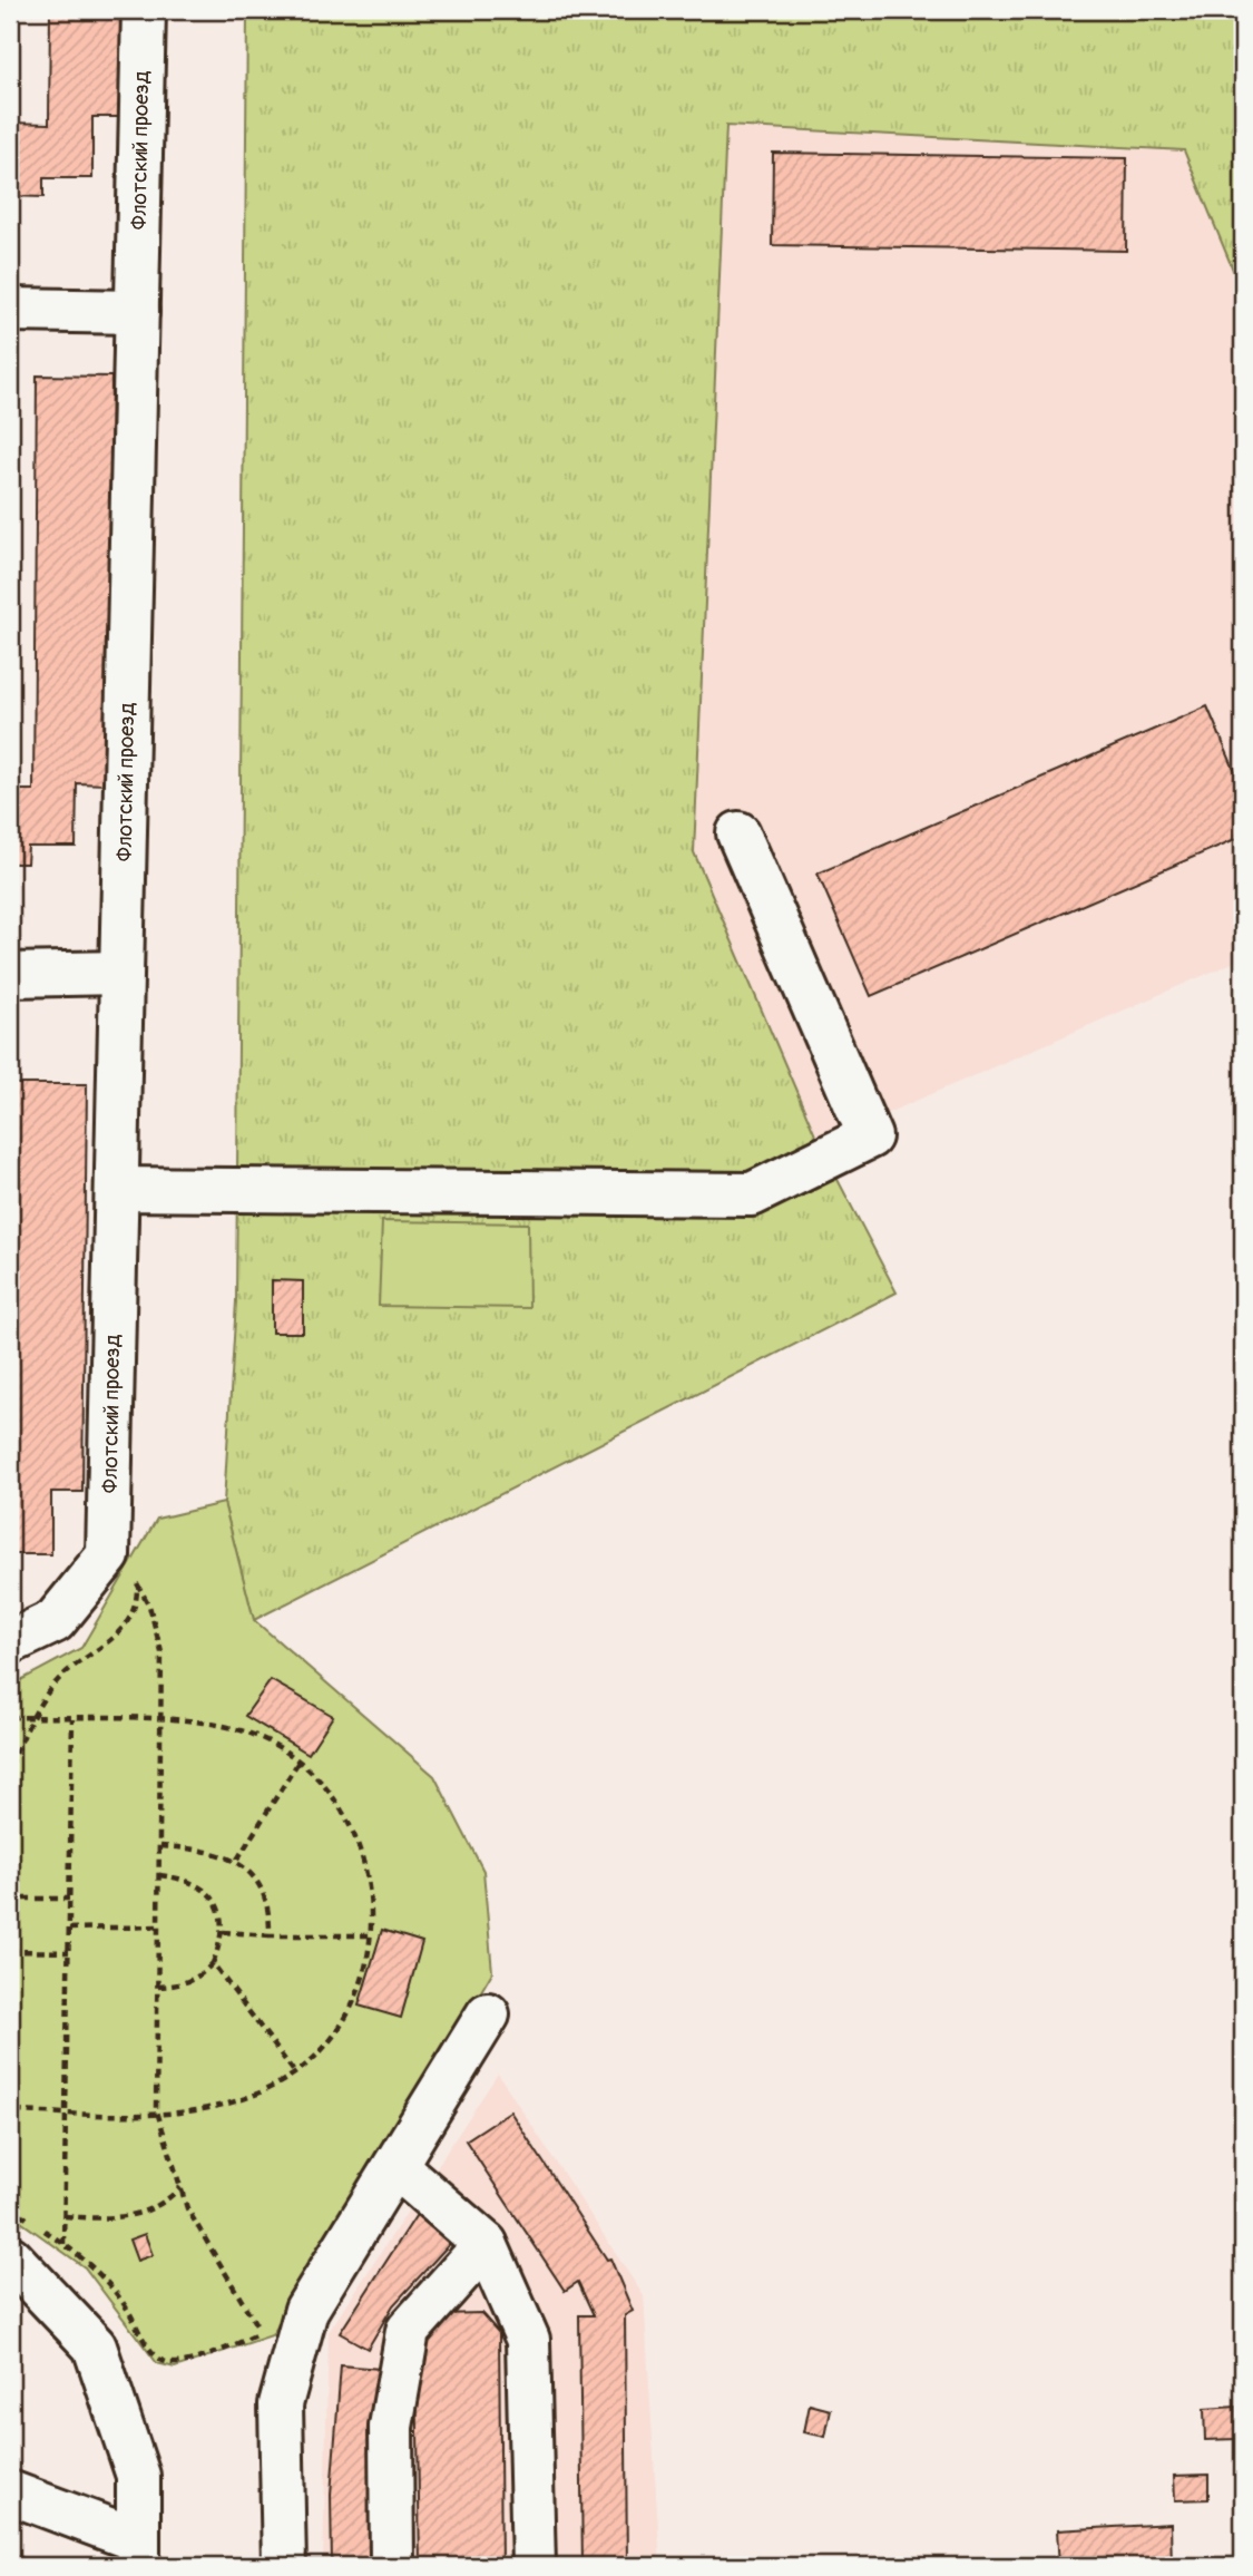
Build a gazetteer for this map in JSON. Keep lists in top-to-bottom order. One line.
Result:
{"streets":{"street":["Флотский проезд"]}}
